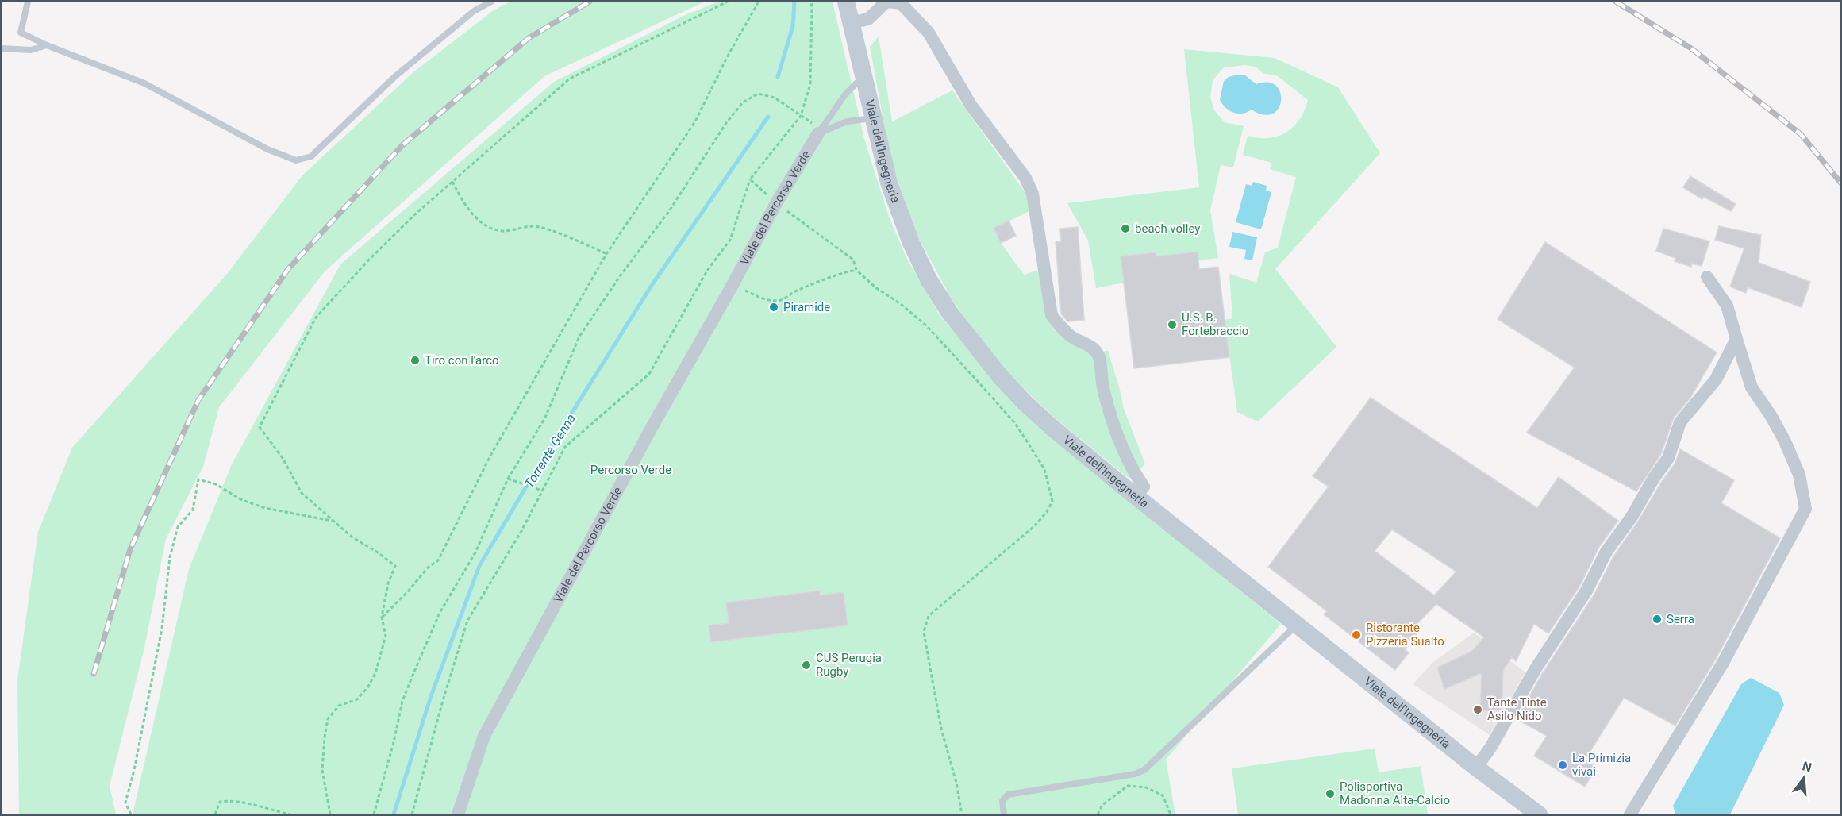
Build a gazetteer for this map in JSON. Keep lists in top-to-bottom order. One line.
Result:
{"streets":{"street":["Viale dell'Ingegneria","Viale del Percorso Verde"]},"crossings":[["Viale dell'Ingegneria","Viale del Percorso Verde"]],"water":["Torrente Genna"],"parks":["Percorso Verde"],"places":["beach volley","Piramide","U.S. B. Fortebraccio","Tiro con l'arco","Serra","Ristorante Pizzeria Sualto","CUS Perugia Rugby","Tante Tinte Asilo Nido","La Primizia vivai","Polisportiva Madonna Alta-Calcio"],"north":"top"}
